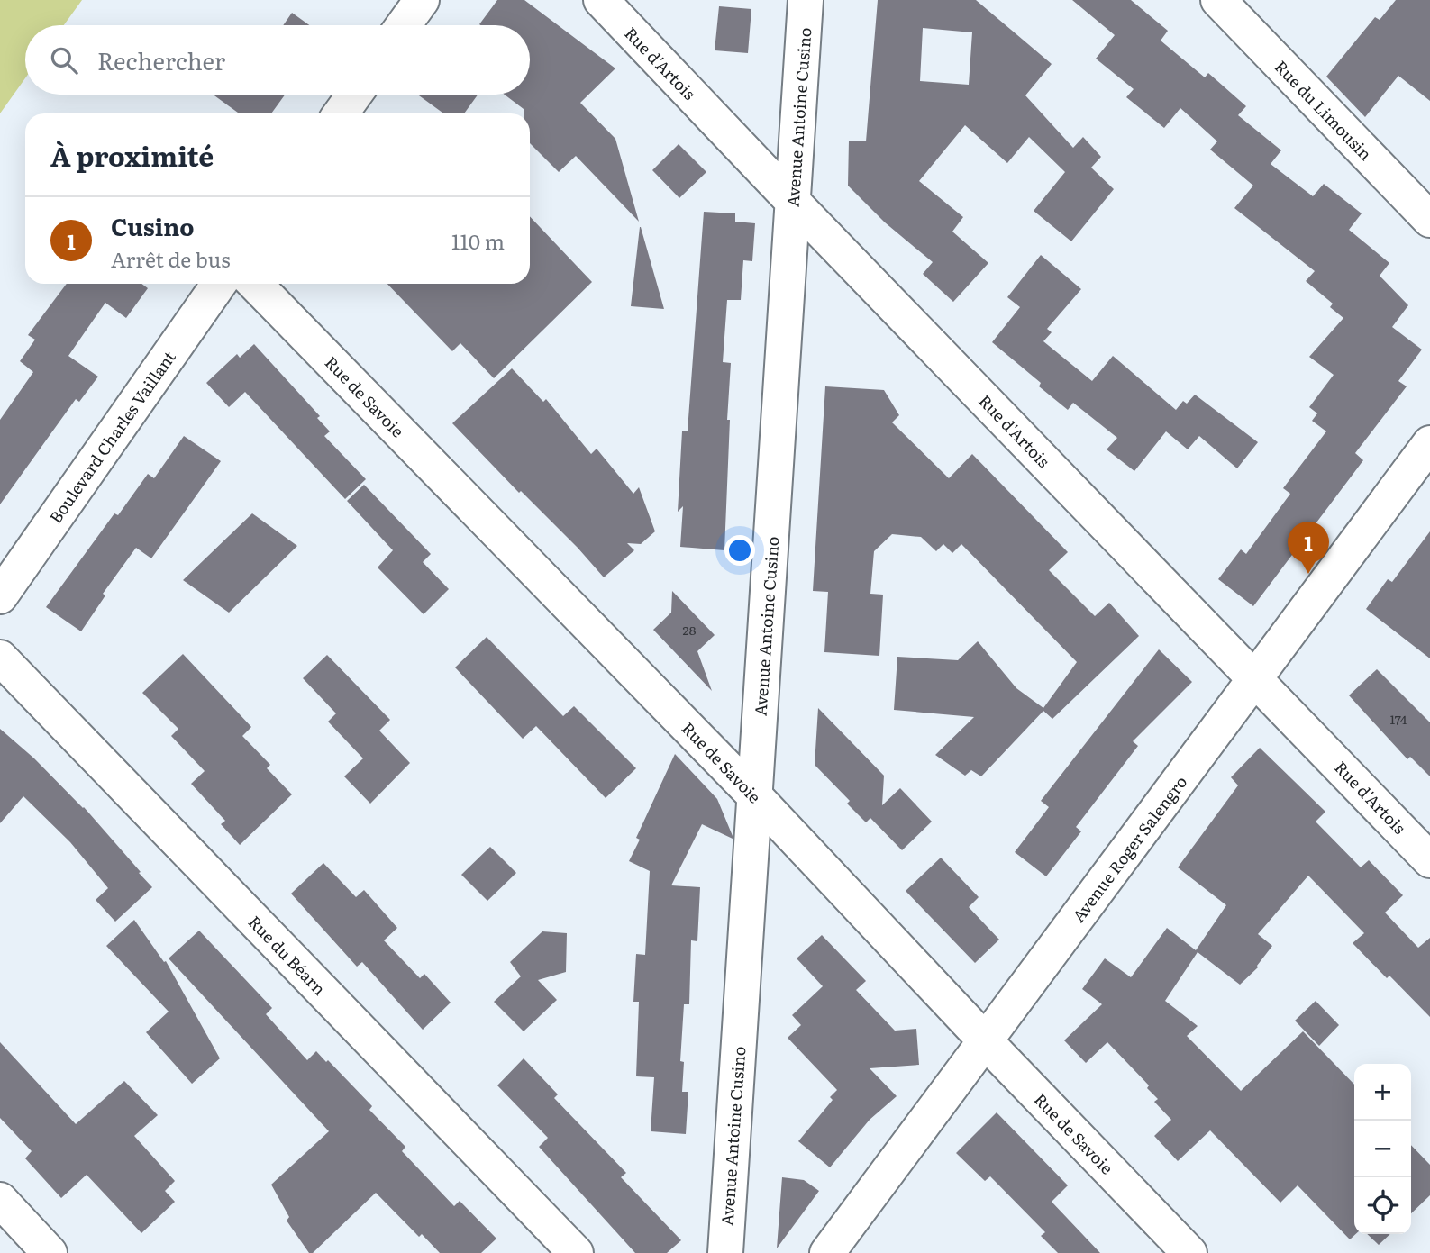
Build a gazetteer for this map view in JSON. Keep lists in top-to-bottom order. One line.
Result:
{"streets":{"street":["Rue d'Artois","Rue du Limousin","Avenue Antoine Cusino","Rue de Savoie","Boulevard Charles Vaillant","Avenue Roger Salengro","Rue du Béarn"]},"crossings":[["Rue d'Artois","Avenue Antoine Cusino"],["Rue d'Artois","Avenue Roger Salengro"],["Avenue Antoine Cusino","Rue de Savoie"],["Rue de Savoie","Avenue Roger Salengro"]],"house_numbers":["28","174"],"page":{"search":"Rechercher","heading":"À proximité","list":[{"mark":"1","name":"Cusino","note":"Arrêt de bus","value":"110 m"}],"pins":"1","map_buttons":["+","−"]}}
